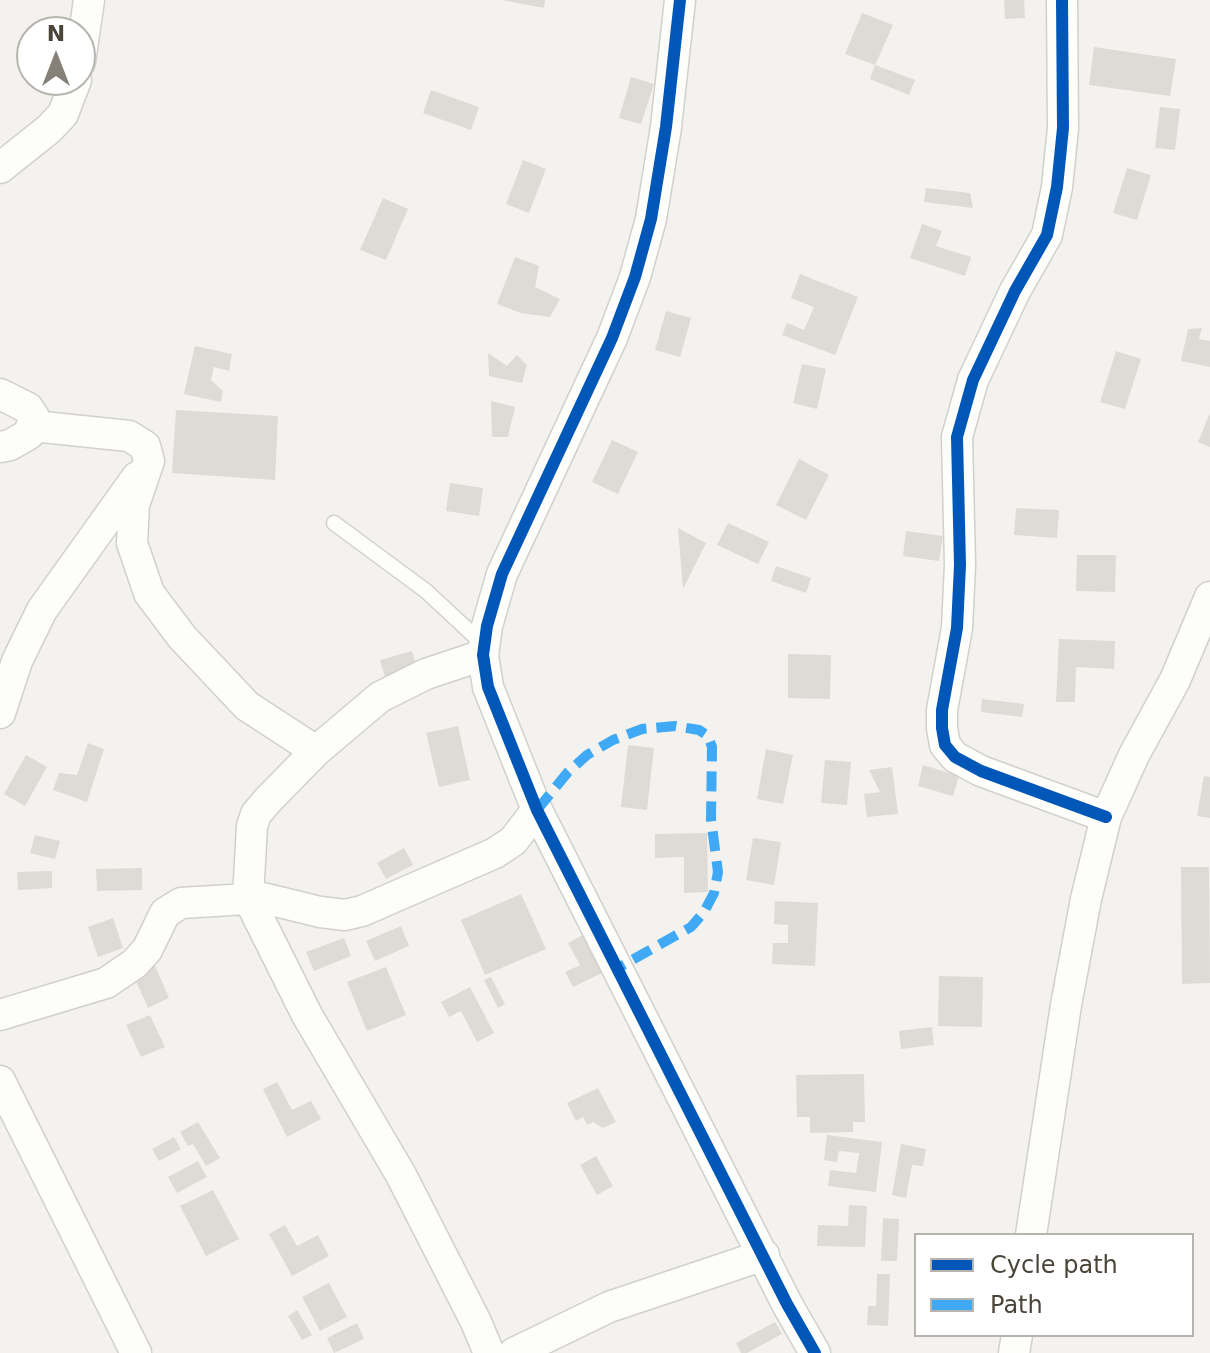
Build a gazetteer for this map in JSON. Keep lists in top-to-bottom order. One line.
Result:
{"legend":["Cycle path","Path"],"north":"top"}
